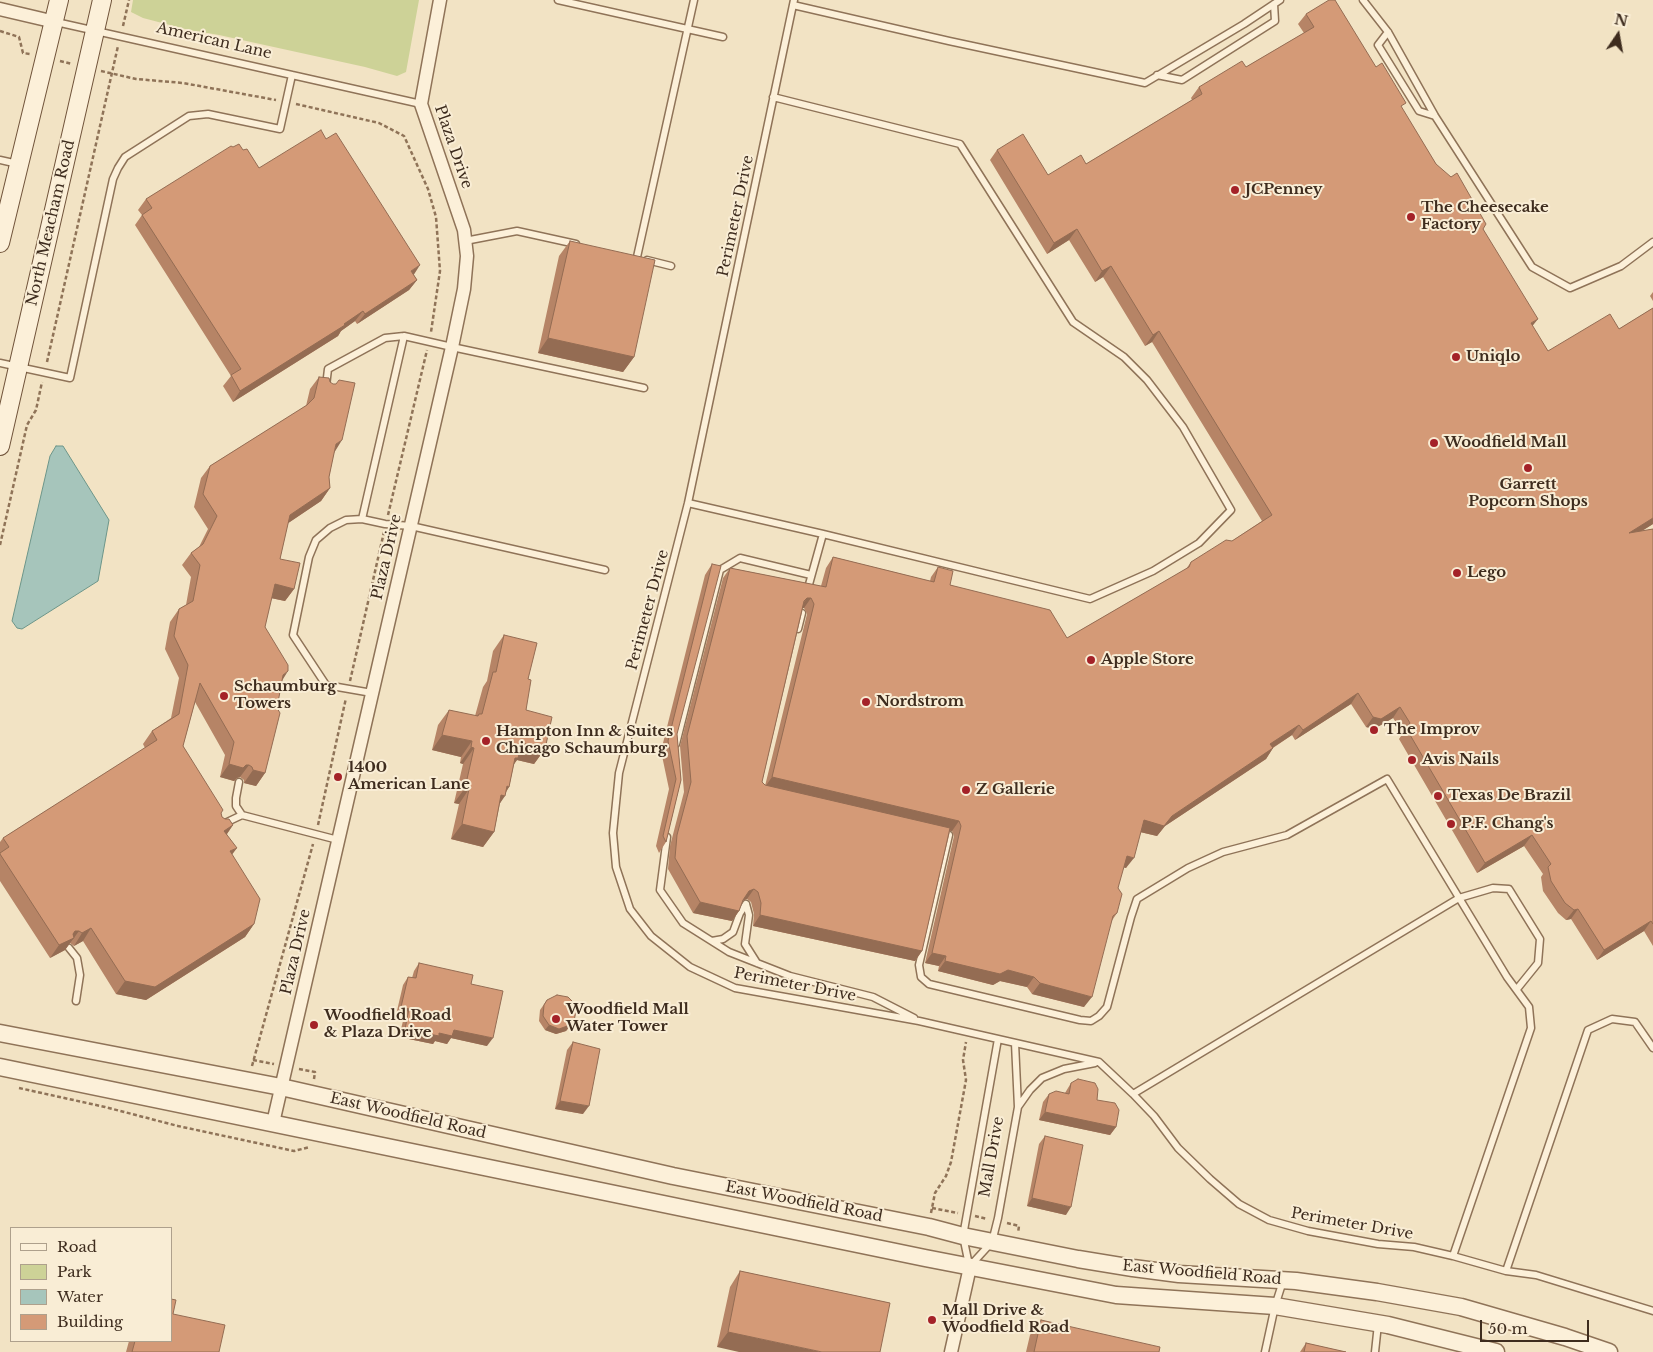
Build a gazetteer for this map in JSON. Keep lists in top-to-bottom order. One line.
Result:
{"streets":{"main road":["North Meacham Road"],"street":["American Lane","Plaza Drive","East Woodfield Road","Mall Drive"],"lane":["Perimeter Drive"]},"crossings":[["American Lane","Plaza Drive"],["American Lane","North Meacham Road"],["Plaza Drive","East Woodfield Road"],["Perimeter Drive","Mall Drive"],["East Woodfield Road","Mall Drive"]],"places":["JCPenney","The Cheesecake Factory","Uniqlo","Woodfield Mall","Garrett Popcorn Shops","Lego","Apple Store","Schaumburg Towers","Nordstrom","The Improv","Hampton Inn & Suites Chicago Schaumburg","Avis Nails","1400 American Lane","Z Gallerie","Texas De Brazil","P.F. Chang's","Woodfield Mall Water Tower","Woodfield Road & Plaza Drive","Mall Drive & Woodfield Road"],"legend":["Road","Park","Water","Building"],"scale_bar":"50 m","north":"top"}
